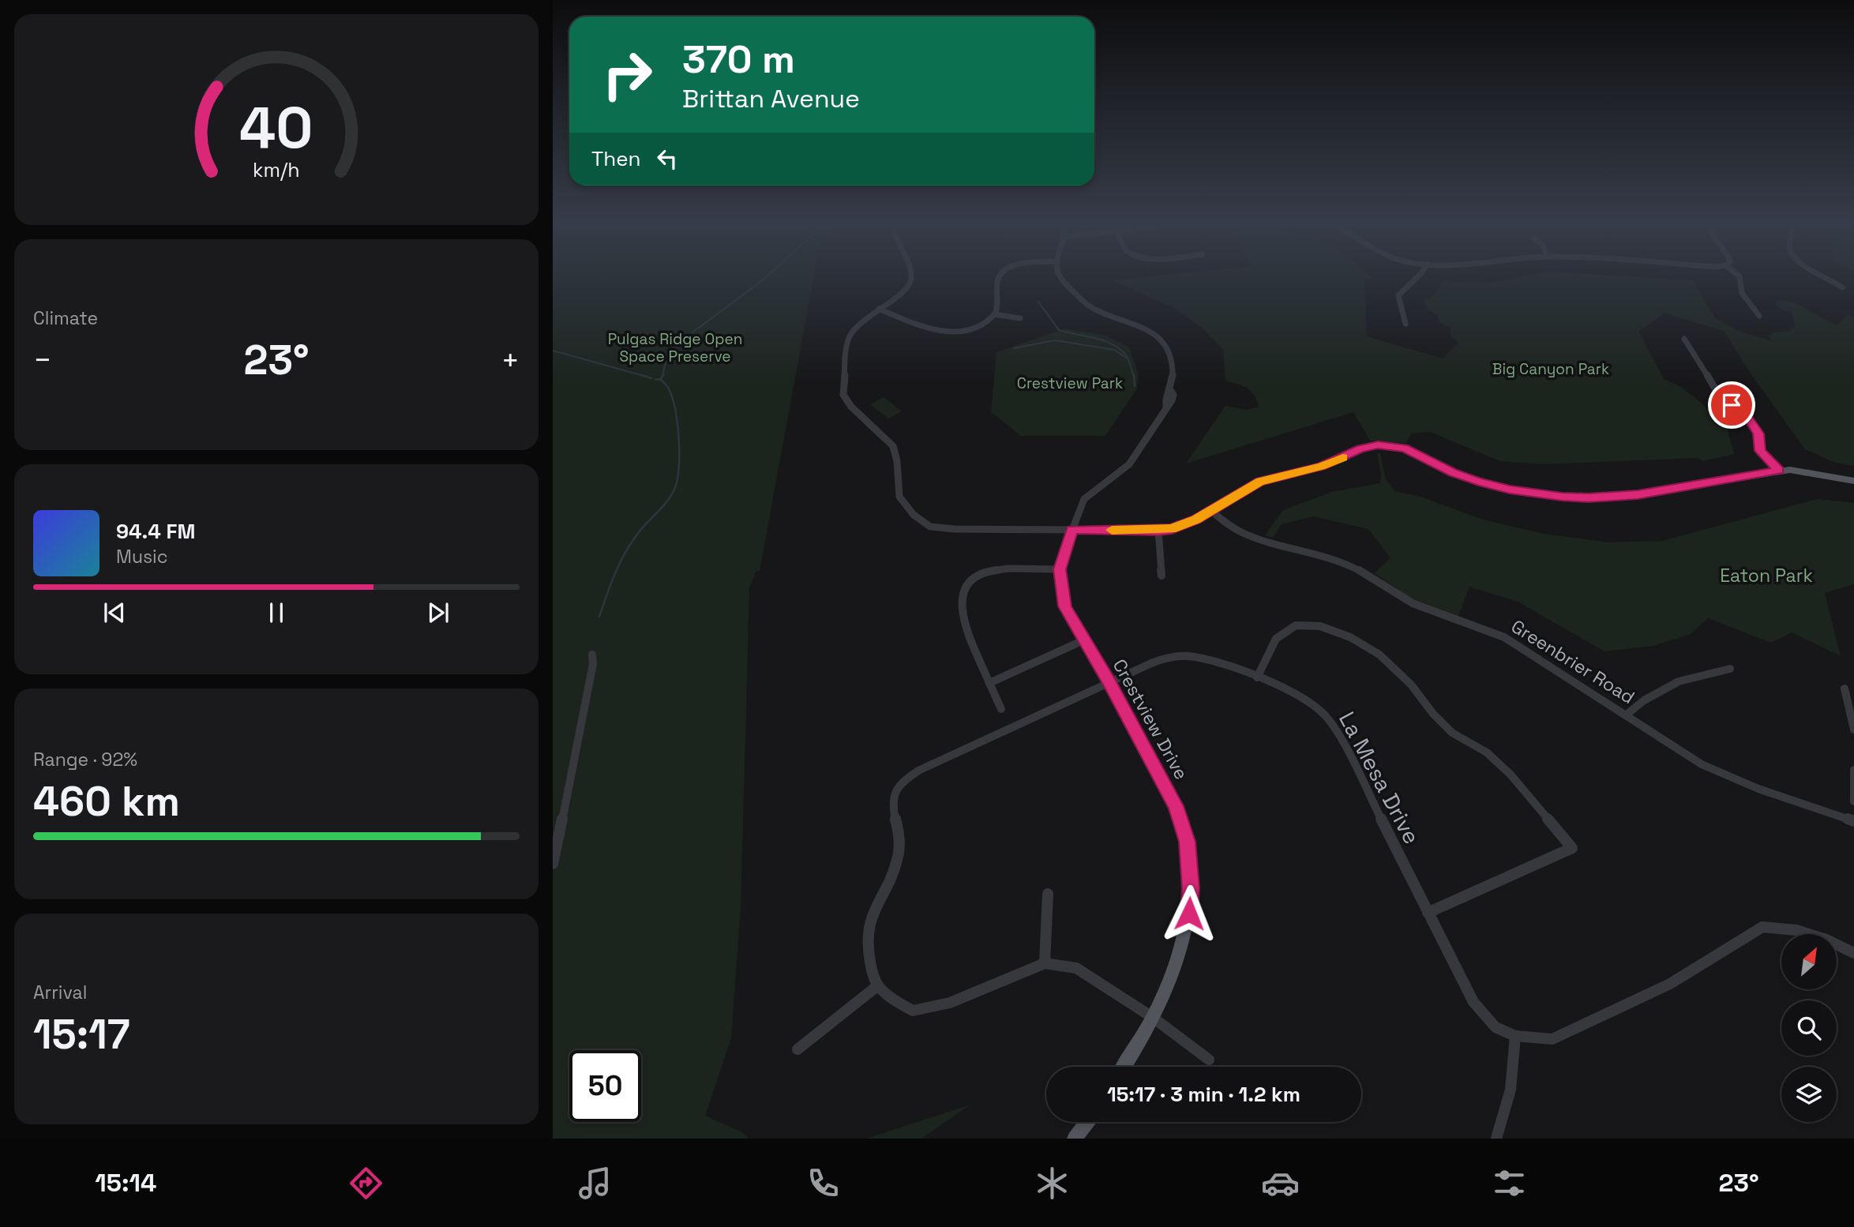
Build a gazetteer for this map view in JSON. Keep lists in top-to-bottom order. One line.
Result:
{"streets":{"main road":["Crestview Drive"],"street":["Greenbrier Road","La Mesa Drive"]},"crossings":[["Crestview Drive","La Mesa Drive"]],"parks":["Pulgas Ridge Open Space Preserve","Big Canyon Park","Crestview Park","Eaton Park"],"north":"top right","page":{"turn":["370 m","Brittan Avenue"],"then":"Then","tile":["Climate",["Range · 92%","460 km"],["Arrival","15:17"]],"heat":["−","23°","+"],"song":["94.4 FM","Music"],"limit":"50","trip":"15:17 · 3 min · 1.2 km","tabs":["15:14","23°"],"gauge":["40","km/h"]}}
